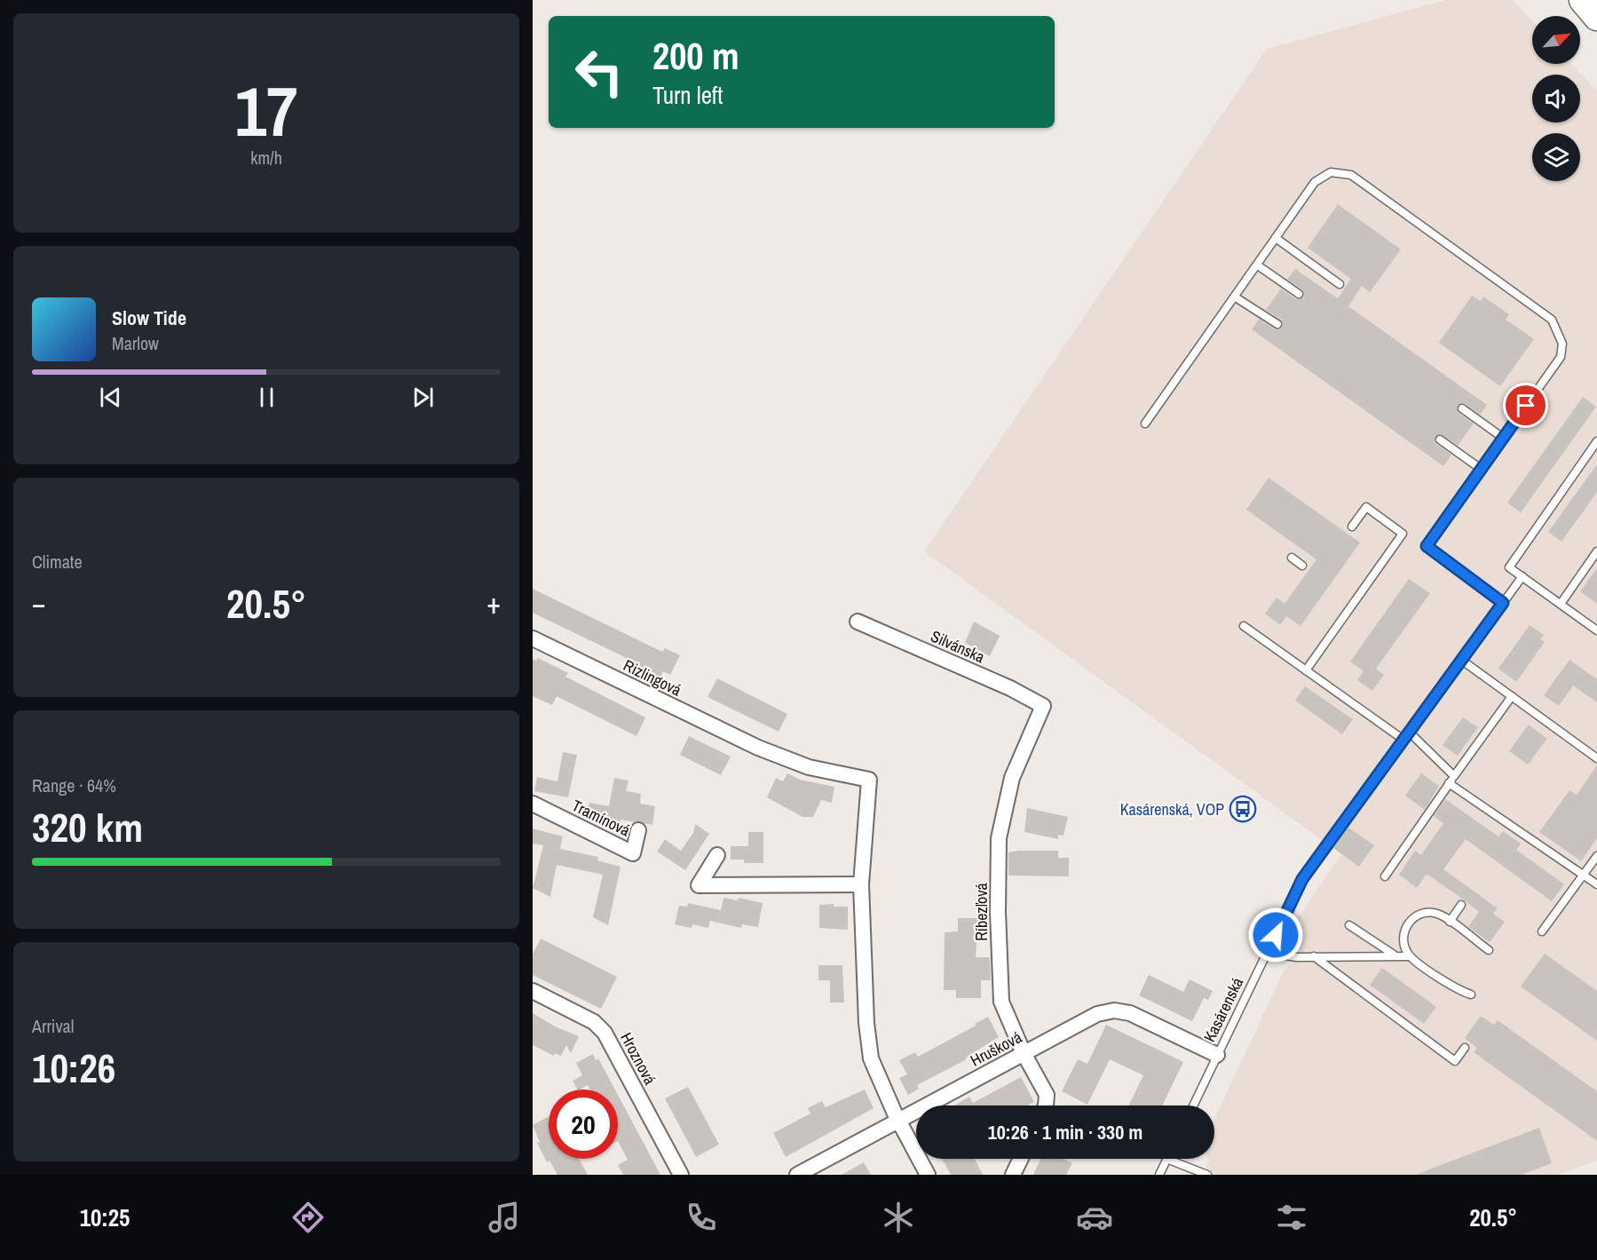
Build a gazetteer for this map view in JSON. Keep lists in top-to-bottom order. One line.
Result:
{"streets":{"street":["Silvánska","Rizlingová","Tramínová","Ríbezľová","Hrušková","Hroznová"],"lane":["Kasárenská"]},"crossings":[["Silvánska","Ríbezľová"],["Ríbezľová","Hrušková"],["Kasárenská","Hrušková"]],"places":{"bus stop":["Kasárenská, VOP"]},"north":"top right","page":{"tile":[["17","km/h"],"Climate",["Range · 64%","320 km"],["Arrival","10:26"]],"turn":["200 m","Turn left"],"song":["Slow Tide","Marlow"],"heat":["−","20.5°","+"],"limit":"20","trip":"10:26 · 1 min · 330 m","tabs":["10:25","20.5°"]}}
